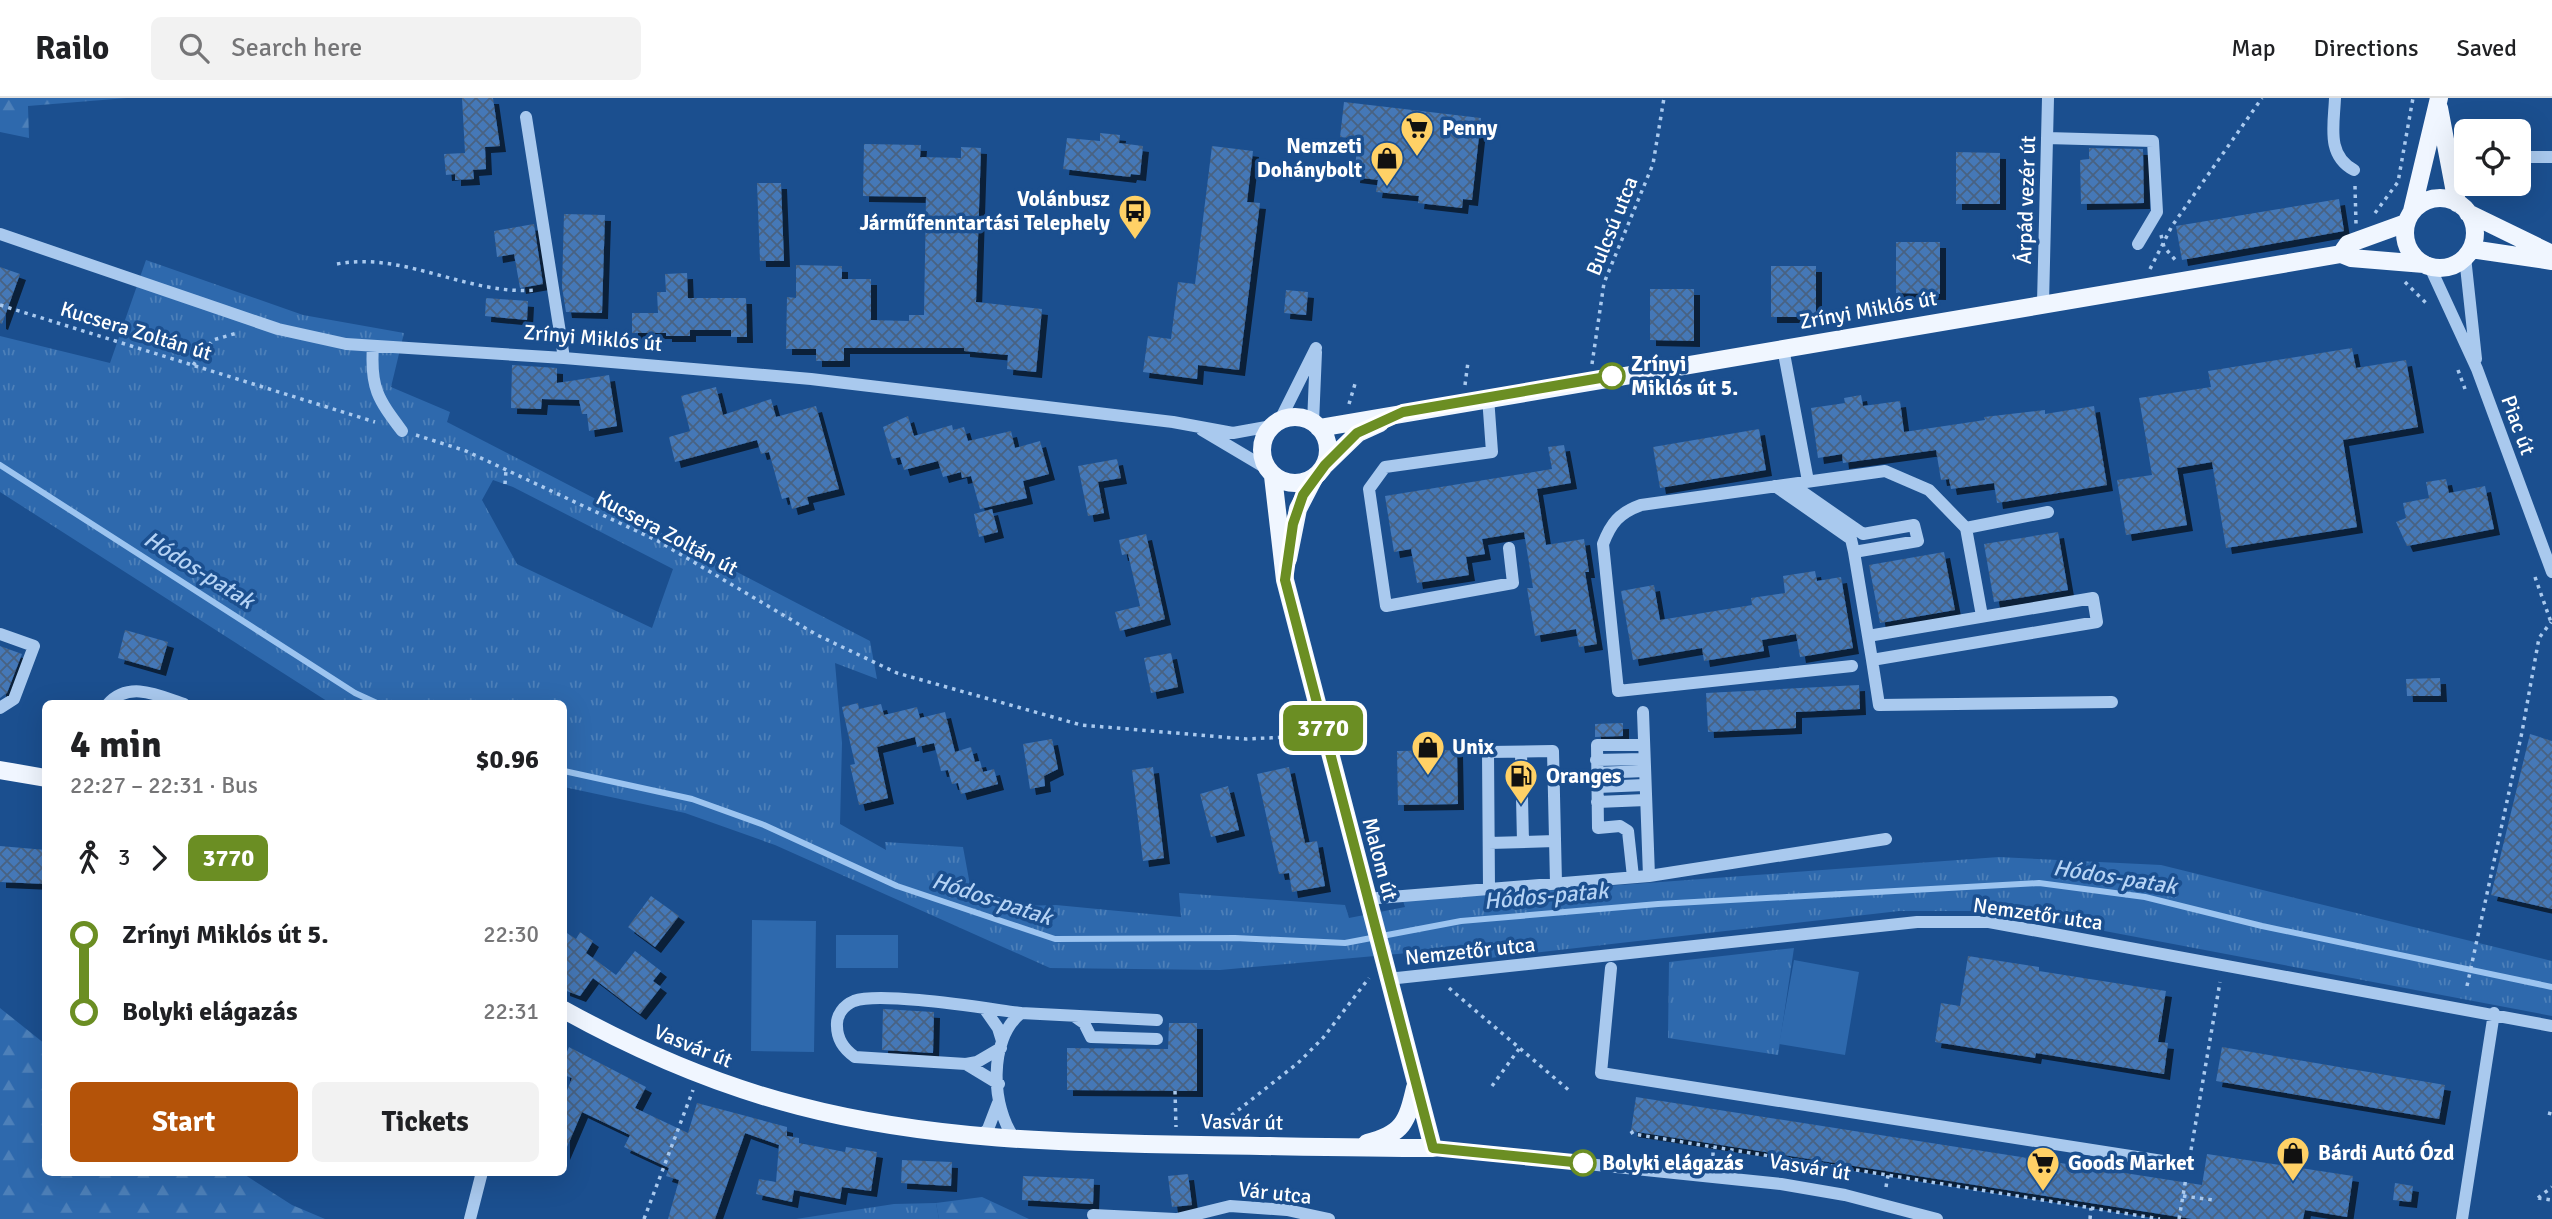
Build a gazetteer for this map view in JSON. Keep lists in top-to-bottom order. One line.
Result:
{"streets":{"main road":["Zrínyi Miklós út","Malom út","Vasvár út"],"street":["Árpád vezér út","Piac út","Nemzetőr utca","Vár utca"],"path":["Bulcsú utca","Kucsera Zoltán út"]},"crossings":[["Árpád vezér út","Zrínyi Miklós út"],["Zrínyi Miklós út","Piac út"],["Zrínyi Miklós út","Malom út"],["Kucsera Zoltán út","Malom út"],["Malom út","Nemzetőr utca"],["Malom út","Vasvár út"]],"water":["Hódos-patak"],"places":{"supermarket":["Penny","Goods Market"],"shop":["Nemzeti Dohánybolt","Unix","Bárdi Autó Ózd"],"bus stop":["Volánbusz Járműfenntartási Telephely"],"other":["Zrínyi Miklós út 5.","Bolyki elágazás"],"fuel station":["Oranges"]},"lines":["bus line 3770"],"page":{"header":"Railo","search":"Search here","nav":["Map","Directions","Saved"],"on_map":"3770","heading":["4 min","22:27 – 22:31 · Bus","$0.96"],"legs":["3","3770"],"list":[{"name":"Zrínyi Miklós út 5.","value":"22:30"},{"name":"Bolyki elágazás","value":"22:31"}],"buttons":["Start","Tickets"]}}
